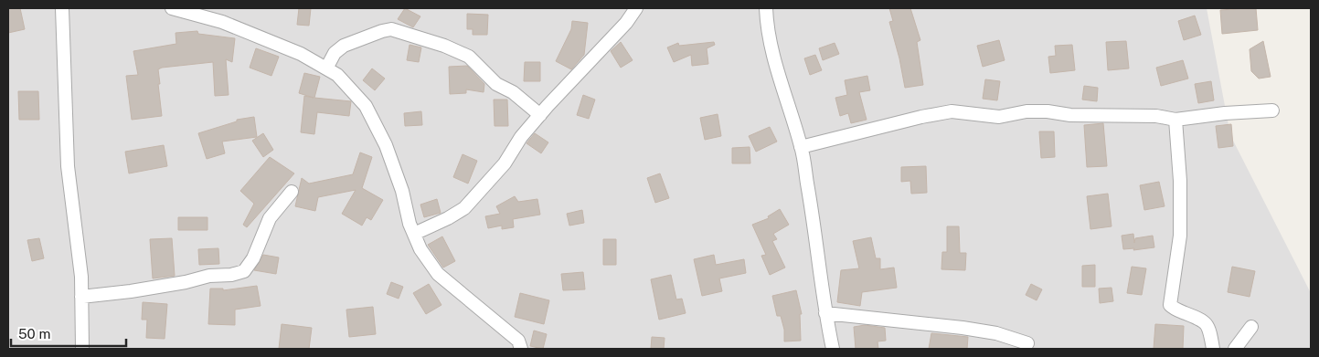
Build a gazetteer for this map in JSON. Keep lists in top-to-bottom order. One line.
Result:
{"scale_bar":"50 m"}
